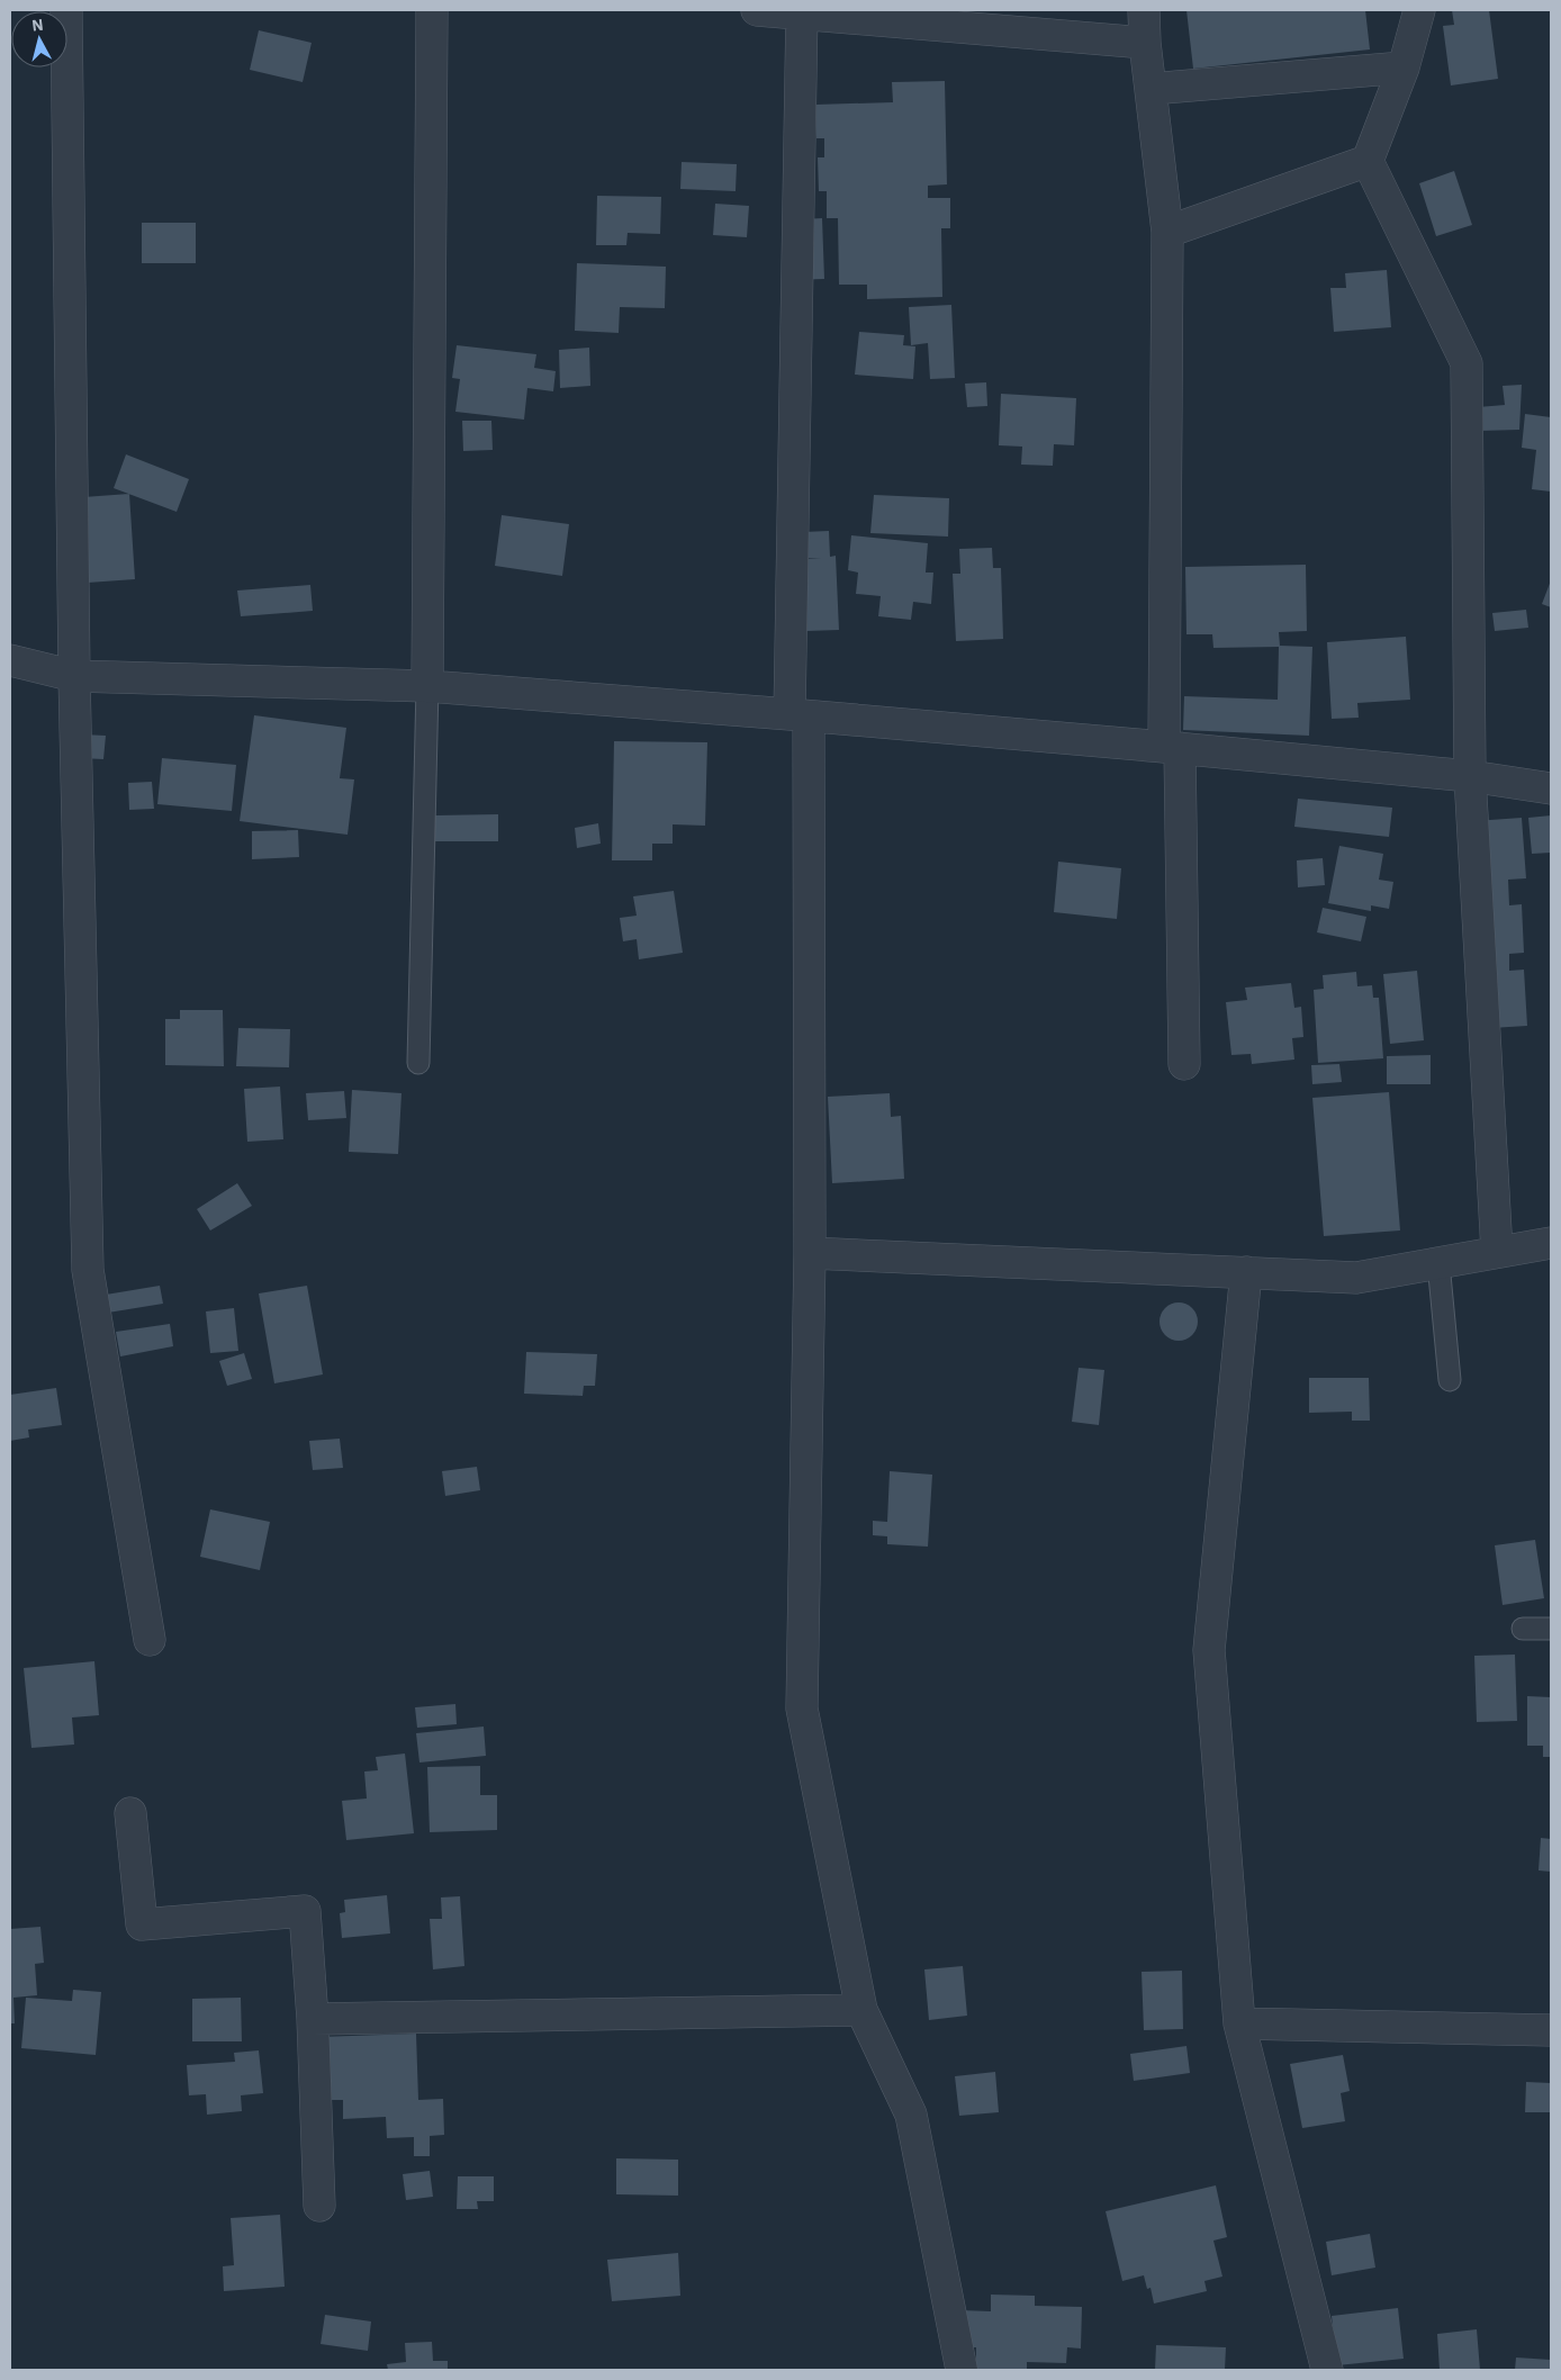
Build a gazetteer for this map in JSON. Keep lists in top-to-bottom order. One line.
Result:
{"north":"top"}
